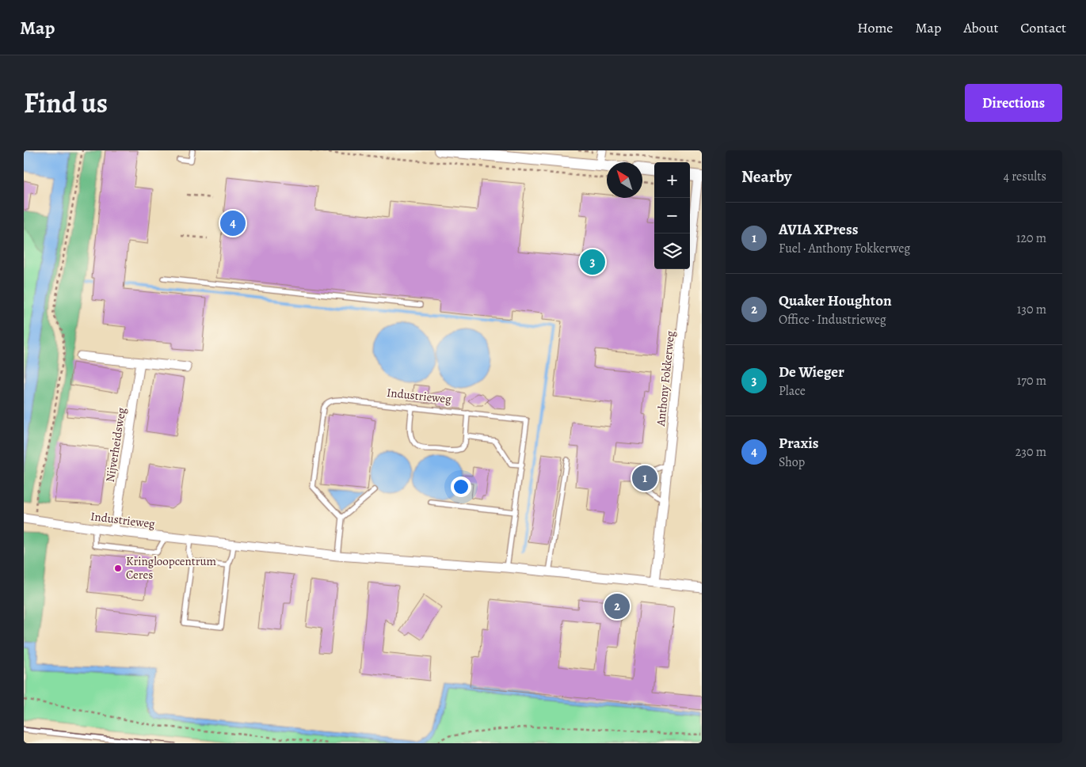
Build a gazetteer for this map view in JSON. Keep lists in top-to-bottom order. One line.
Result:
{"streets":{"street":["Anthony Fokkerweg","Industrieweg","Nijverheidsweg"]},"crossings":[["Anthony Fokkerweg","Industrieweg"],["Industrieweg","Nijverheidsweg"]],"places":["Kringloopcentrum Ceres"],"north":"top left","page":{"header":"Map","nav":["Home","Map","About","Contact"],"title":"Find us","buttons":"Directions","heading":["Nearby","4 results"],"map_buttons":["+","−"],"list":[{"mark":"1","name":"AVIA XPress","note":"Fuel · Anthony Fokkerweg","value":"120 m"},{"mark":"2","name":"Quaker Houghton","note":"Office · Industrieweg","value":"130 m"},{"mark":"3","name":"De Wieger","note":"Place","value":"170 m"},{"mark":"4","name":"Praxis","note":"Shop","value":"230 m"}],"pins":["4","3","1","2"]}}
